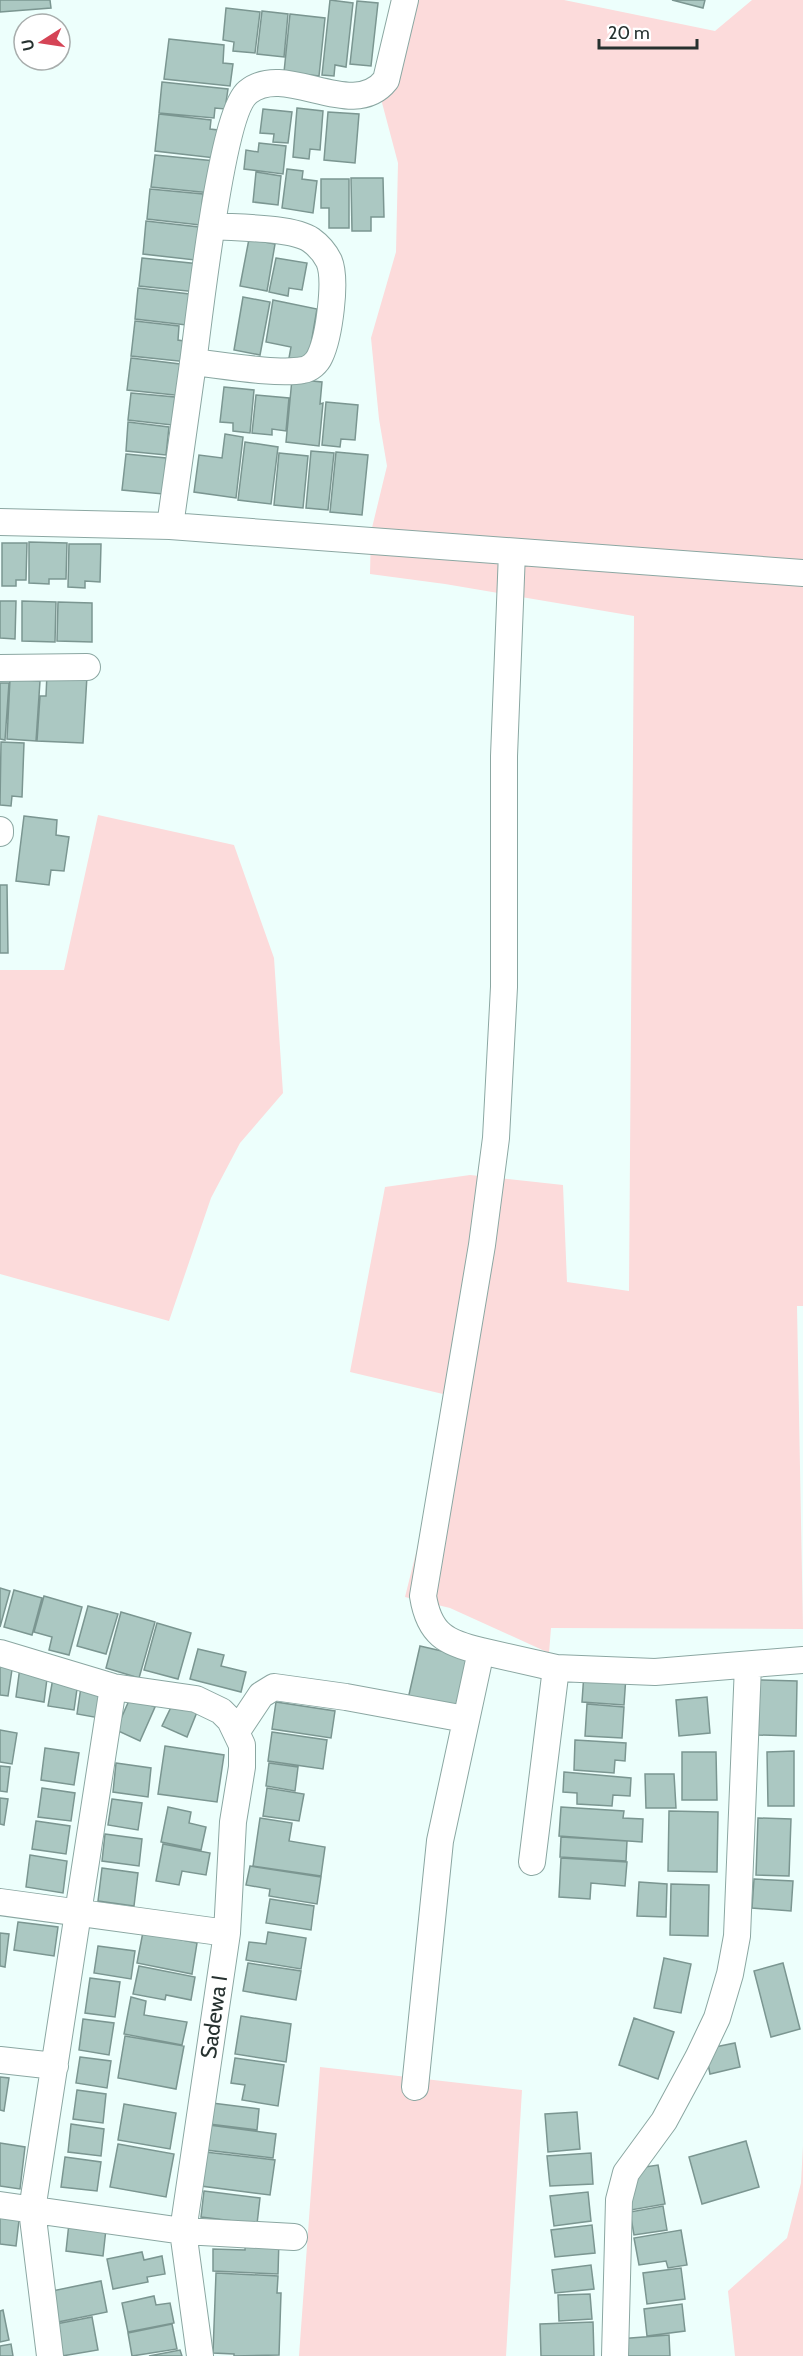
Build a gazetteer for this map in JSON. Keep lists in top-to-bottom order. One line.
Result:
{"streets":{"street":["Sadewa I"]},"scale_bar":"20 m","north":"left"}
